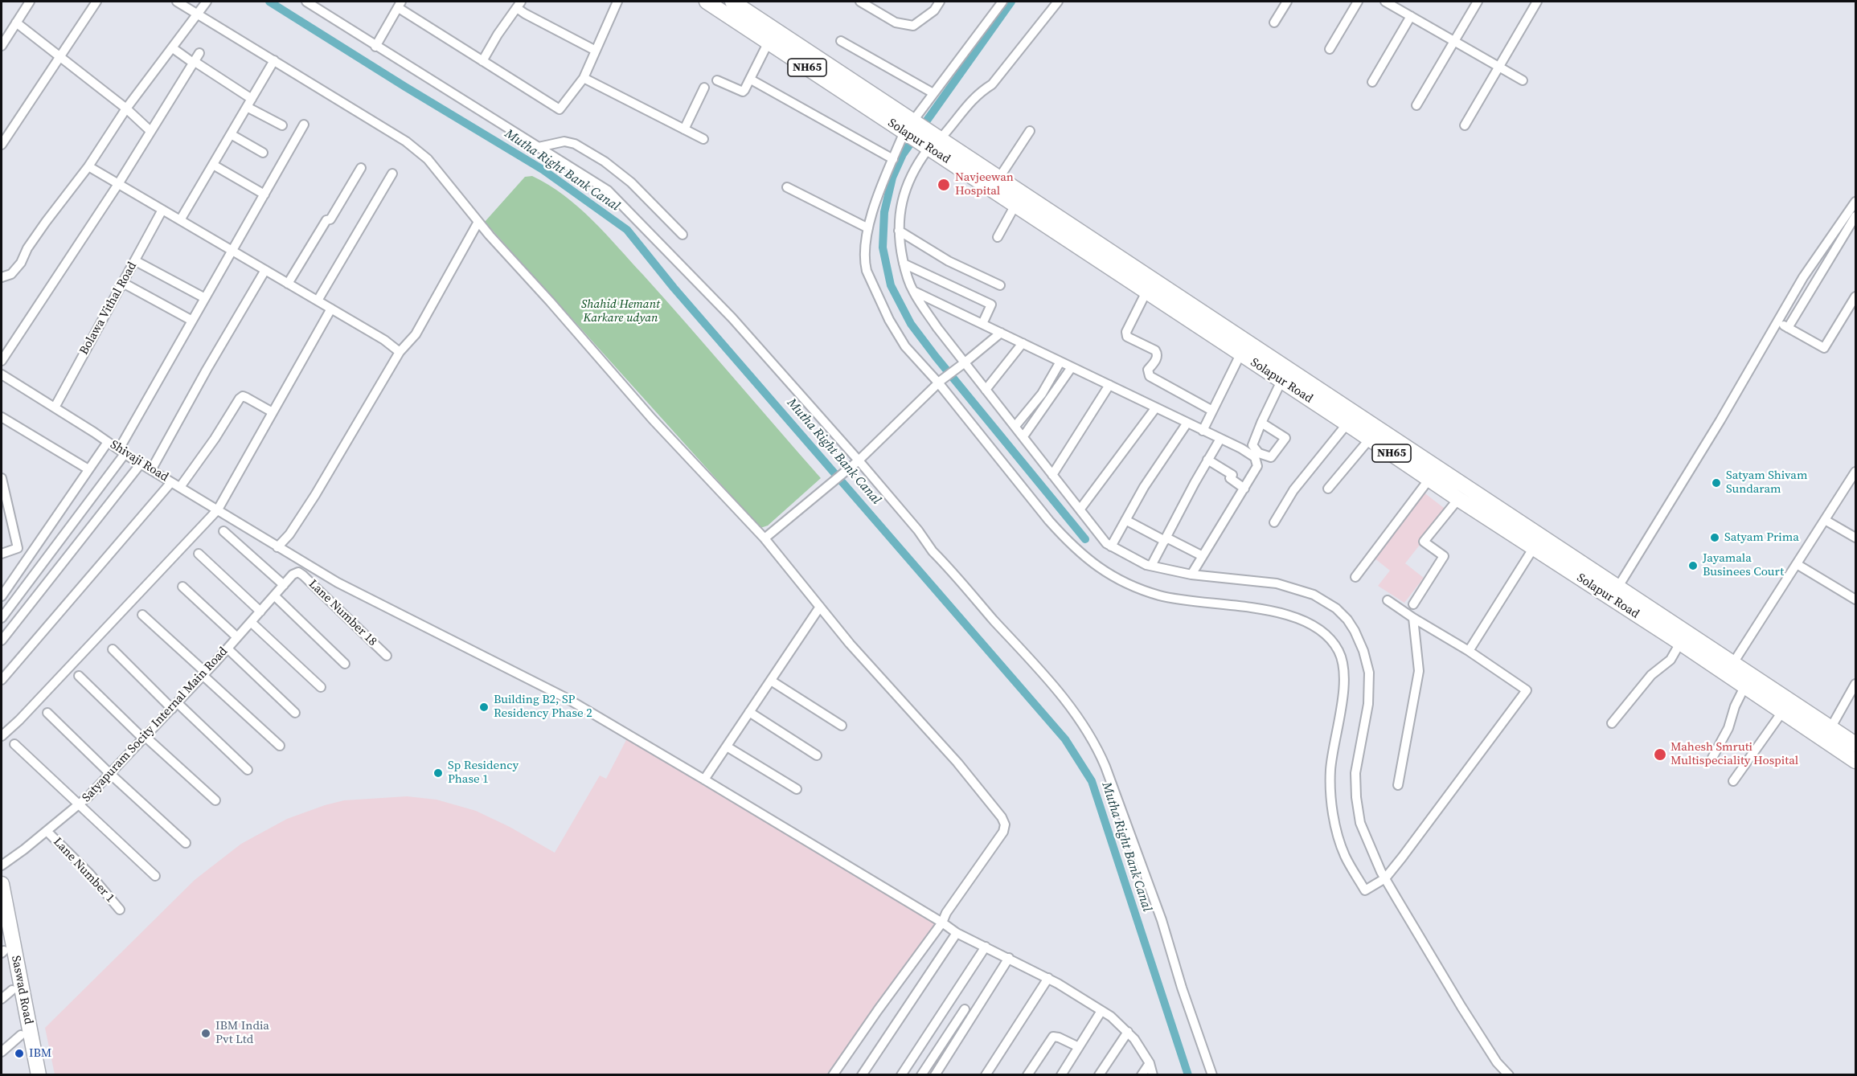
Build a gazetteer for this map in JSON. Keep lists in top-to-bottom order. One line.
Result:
{"streets":{"highway":["NH65","Solapur Road","Saswad Road"],"street":["Bolawa Vithal Road","Shivaji Road","Lane Number 18","Satyapuram Socity Internal Main Road","Lane Number 1"]},"crossings":[["Bolawa Vithal Road","Shivaji Road"],["Lane Number 18","Satyapuram Socity Internal Main Road"],["Satyapuram Socity Internal Main Road","Lane Number 1"]],"water":["Mutha Right Bank Canal"],"parks":["Shahid Hemant Karkare udyan"],"places":["Navjeewan Hospital","Satyam Shivam Sundaram","Satyam Prima","Jayamala Businees Court","Building B2, SP Residency Phase 2","Mahesh Smruti Multispeciality Hospital","Sp Residency Phase 1","IBM India Pvt Ltd","IBM"]}
